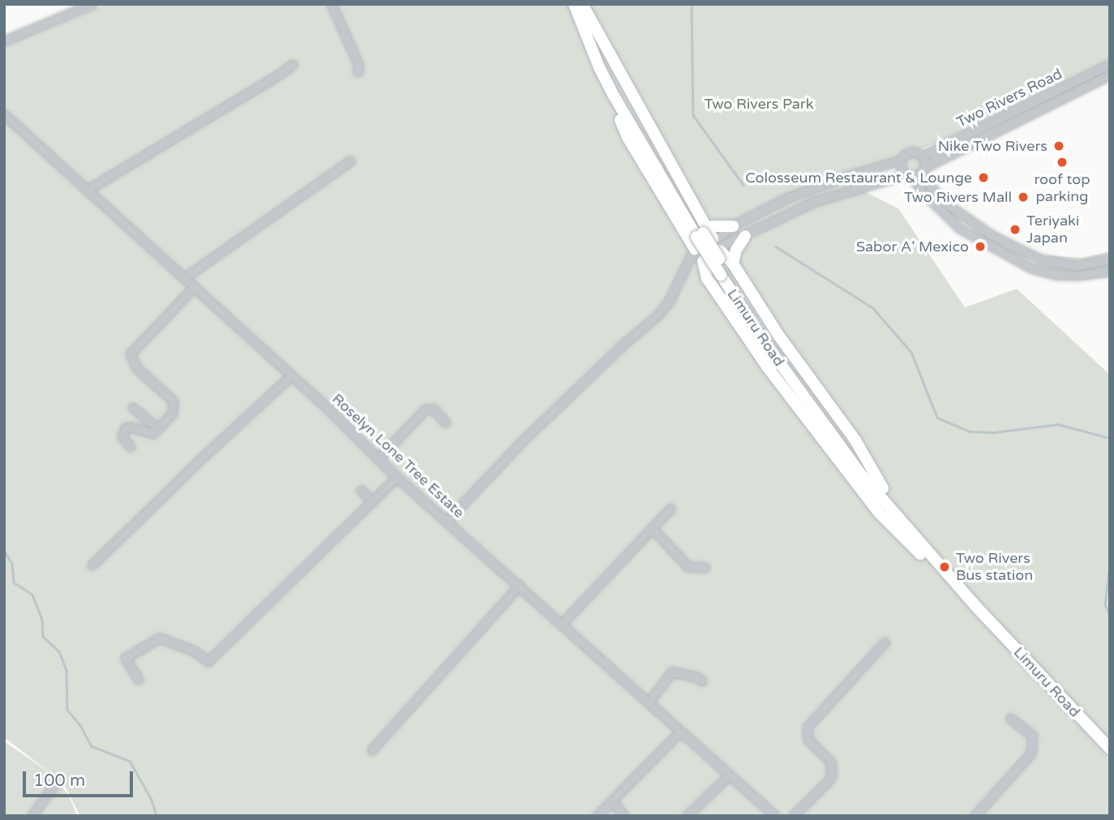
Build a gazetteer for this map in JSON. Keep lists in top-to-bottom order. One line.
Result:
{"streets":{"main road":["Limuru Road"],"street":["Two Rivers Road","Roselyn Lone Tree Estate"]},"parks":["Two Rivers Park"],"places":["Nike Two Rivers","roof top parking","Colosseum Restaurant & Lounge","Two Rivers Mall","Teriyaki Japan","Sabor A' Mexico","Two Rivers Bus station"],"scale_bar":"100 m"}
